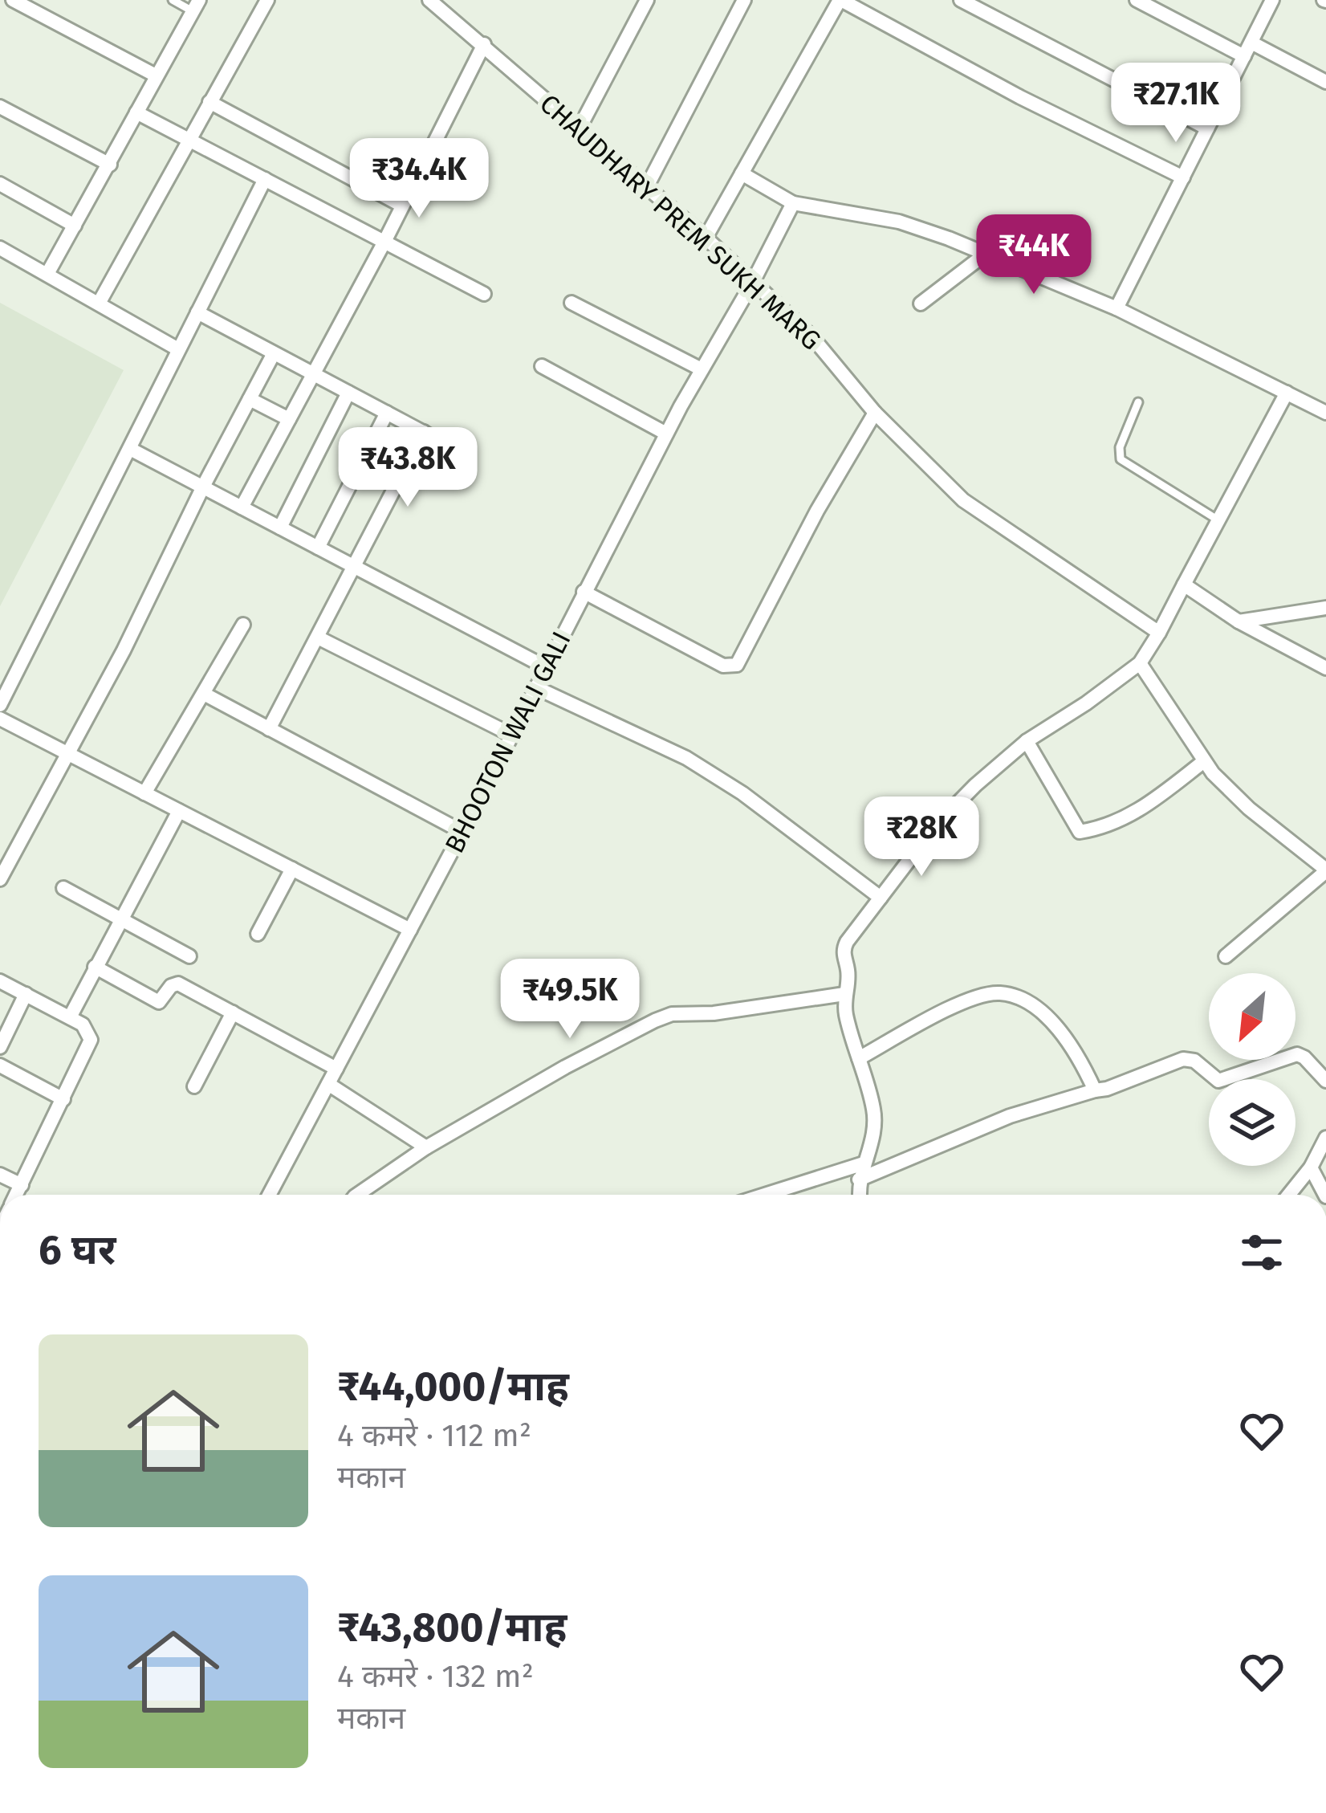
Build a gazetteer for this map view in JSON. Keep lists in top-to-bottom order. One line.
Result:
{"streets":{"street":["CHAUDHARY PREM SUKH MARG","BHOOTON WALI GALI"]},"crossings":[["CHAUDHARY PREM SUKH MARG","BHOOTON WALI GALI"]],"north":"bottom left","page":{"price":["₹27.1K","₹34.4K","₹44K","₹43.8K","₹28K","₹49.5K"],"heading":"6 घर","list":[{"name":"₹44,000/माह","note":"4 कमरे · 112 m² · मकान"},{"name":"₹43,800/माह","note":"4 कमरे · 132 m² · मकान"}]}}
